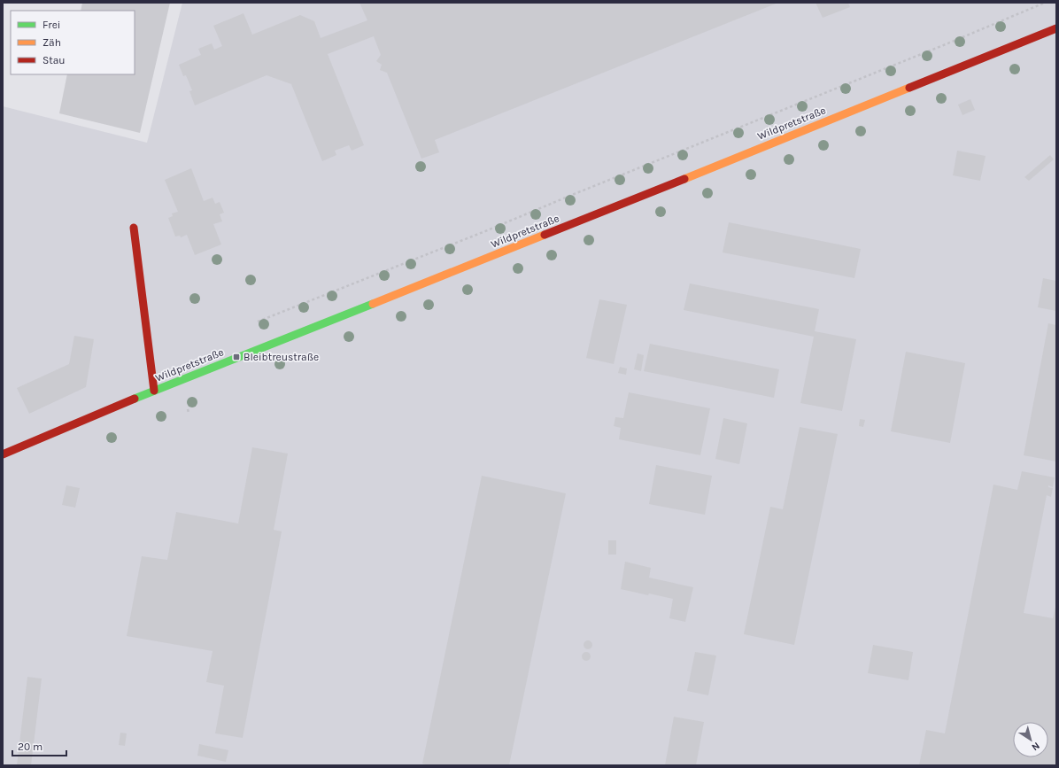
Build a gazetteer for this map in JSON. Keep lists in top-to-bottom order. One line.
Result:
{"streets":{"main road":["Wildpretstraße"]},"places":{"transit":["Bleibtreustraße"]},"legend":["Frei","Zäh","Stau"],"scale_bar":"20 m","north":"bottom right"}
